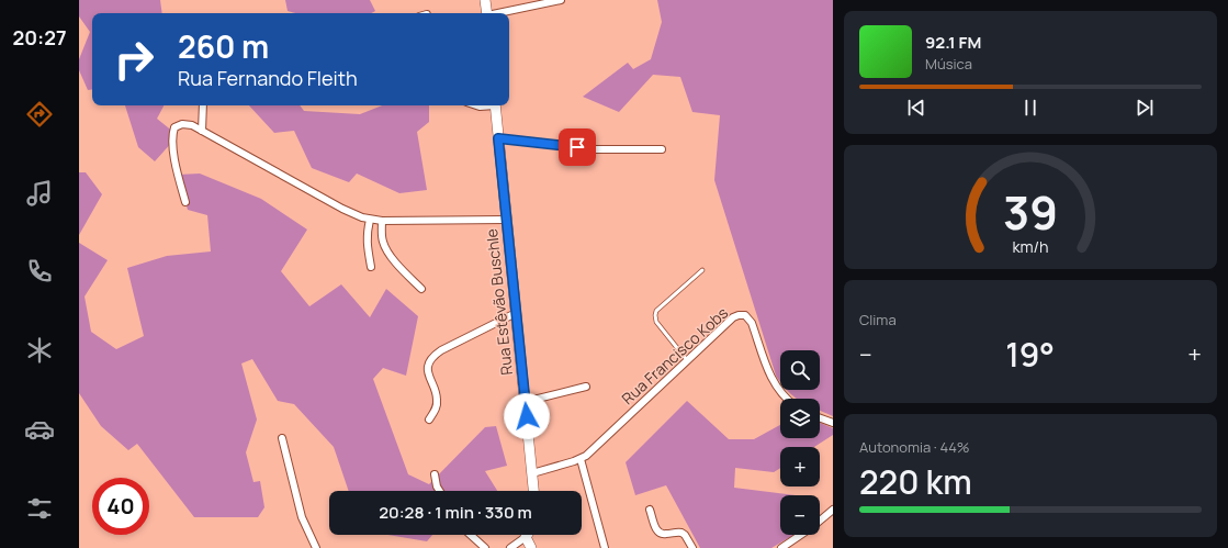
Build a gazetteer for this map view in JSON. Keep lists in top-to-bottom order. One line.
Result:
{"streets":{"street":["Rua Estêvão Buschle","Rua Francisco Kobs"]},"crossings":[["Rua Estêvão Buschle","Rua Francisco Kobs"]],"page":{"tabs":"20:27","turn":["260 m","Rua Fernando Fleith"],"song":["92.1 FM","Música"],"tile":["Clima",["Autonomia · 44%","220 km"]],"heat":["−","19°","+"],"map_buttons":["+","−"],"limit":"40","trip":"20:28 · 1 min · 330 m","gauge":["39","km/h"]}}
